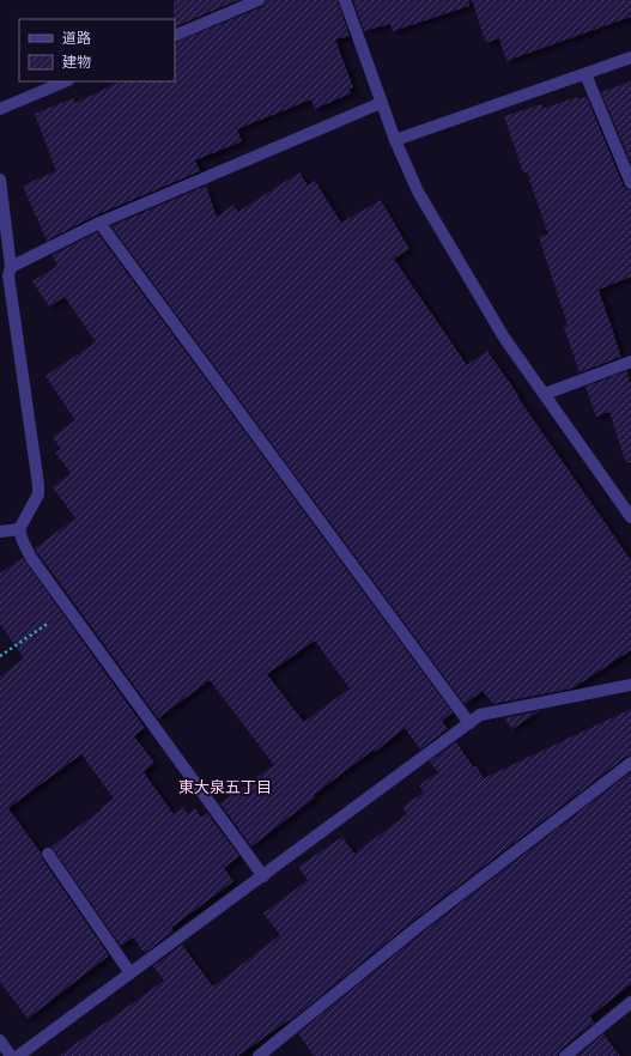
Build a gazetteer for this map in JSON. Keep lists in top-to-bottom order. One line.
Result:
{"districts":["東大泉五丁目"],"legend":["道路","建物"]}
